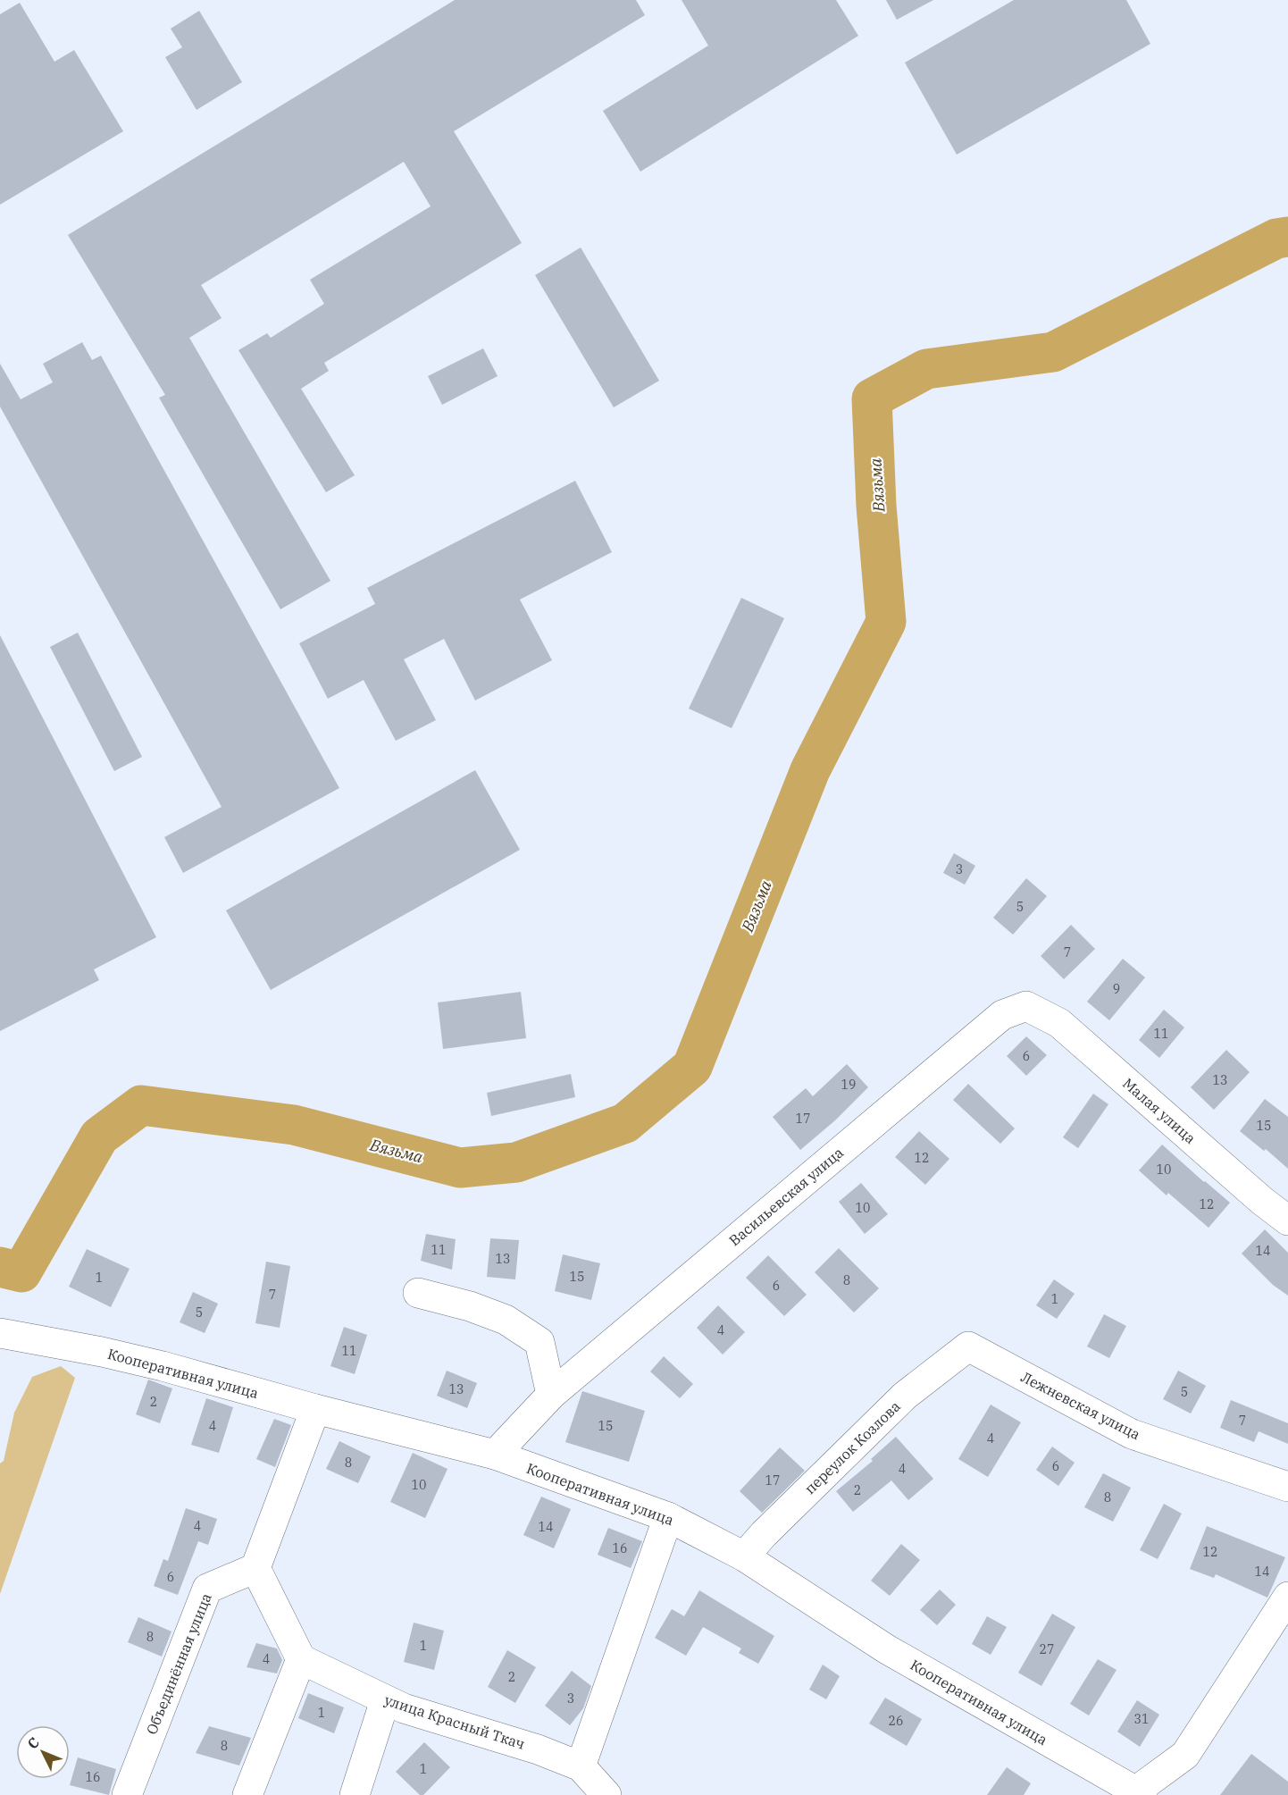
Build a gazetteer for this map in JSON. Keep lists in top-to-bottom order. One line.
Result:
{"streets":{"street":["Малая улица","Васильевская улица","Кооперативная улица","Лежневская улица","переулок Козлова","Объединённая улица","улица Красный Ткач"]},"crossings":[["Малая улица","Васильевская улица"],["Васильевская улица","Кооперативная улица"],["Кооперативная улица","переулок Козлова"],["Лежневская улица","переулок Козлова"]],"water":["Вязьма"],"house_numbers":["3","5","7","9","11","6","13","19","17","15","12","10","12","10","11","14","13","15","1","8","6","7","1","5","4","11","13","5","2","7","4","15","4","8","6","4","17","10","2","8","4","14","16","12","14","6","8","1","27","4","2","3","1","31","26","8","1","16"],"north":"top left"}
